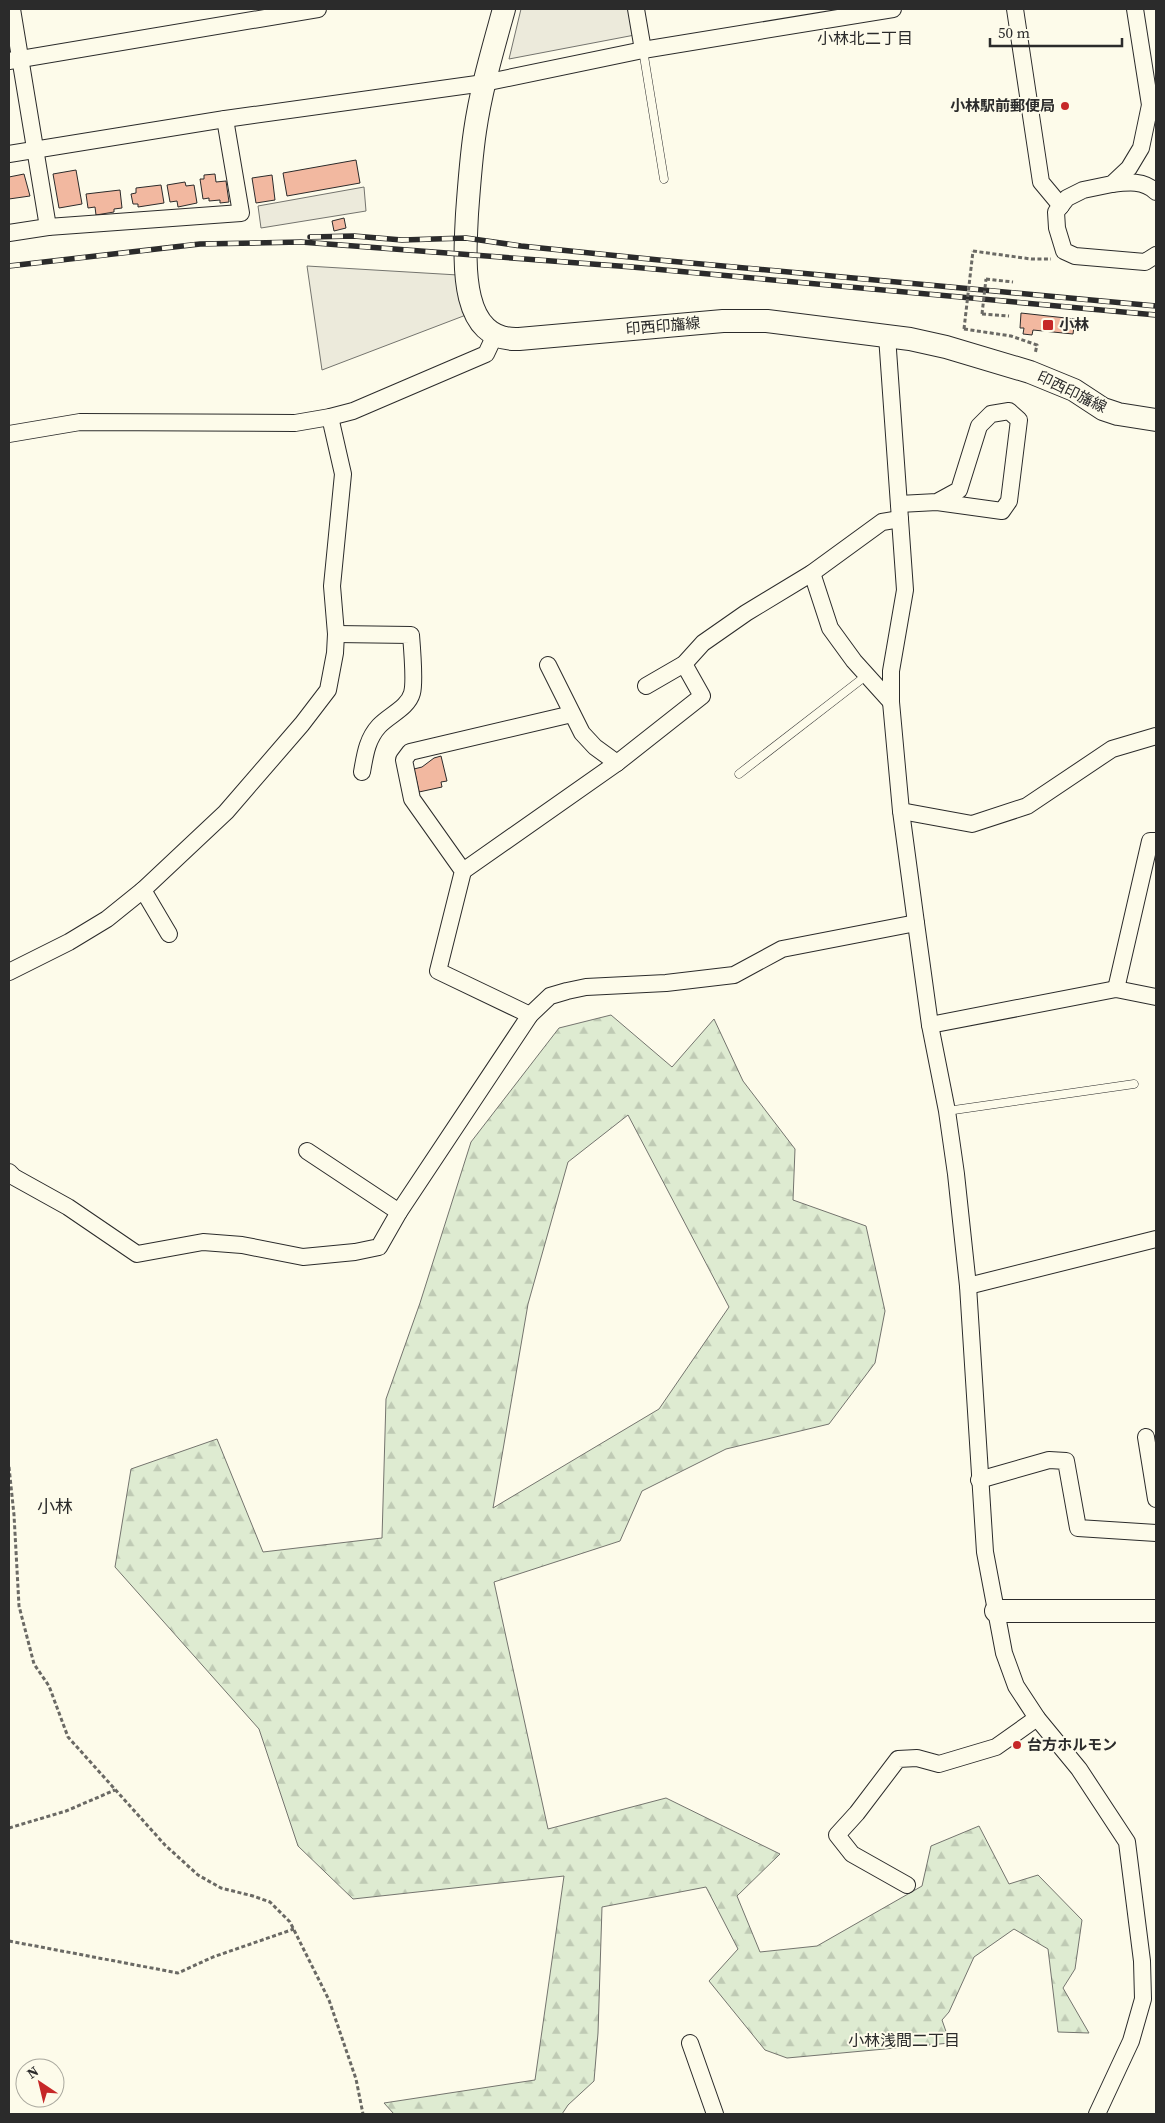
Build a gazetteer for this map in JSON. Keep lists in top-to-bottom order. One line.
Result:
{"streets":{"main road":["印西印旛線"]},"districts":["小林北二丁目","小林","小林浅間二丁目"],"places":{"other":["小林駅前郵便局","台方ホルモン"],"transit":["小林"]},"scale_bar":"50 m","north":"top left"}
